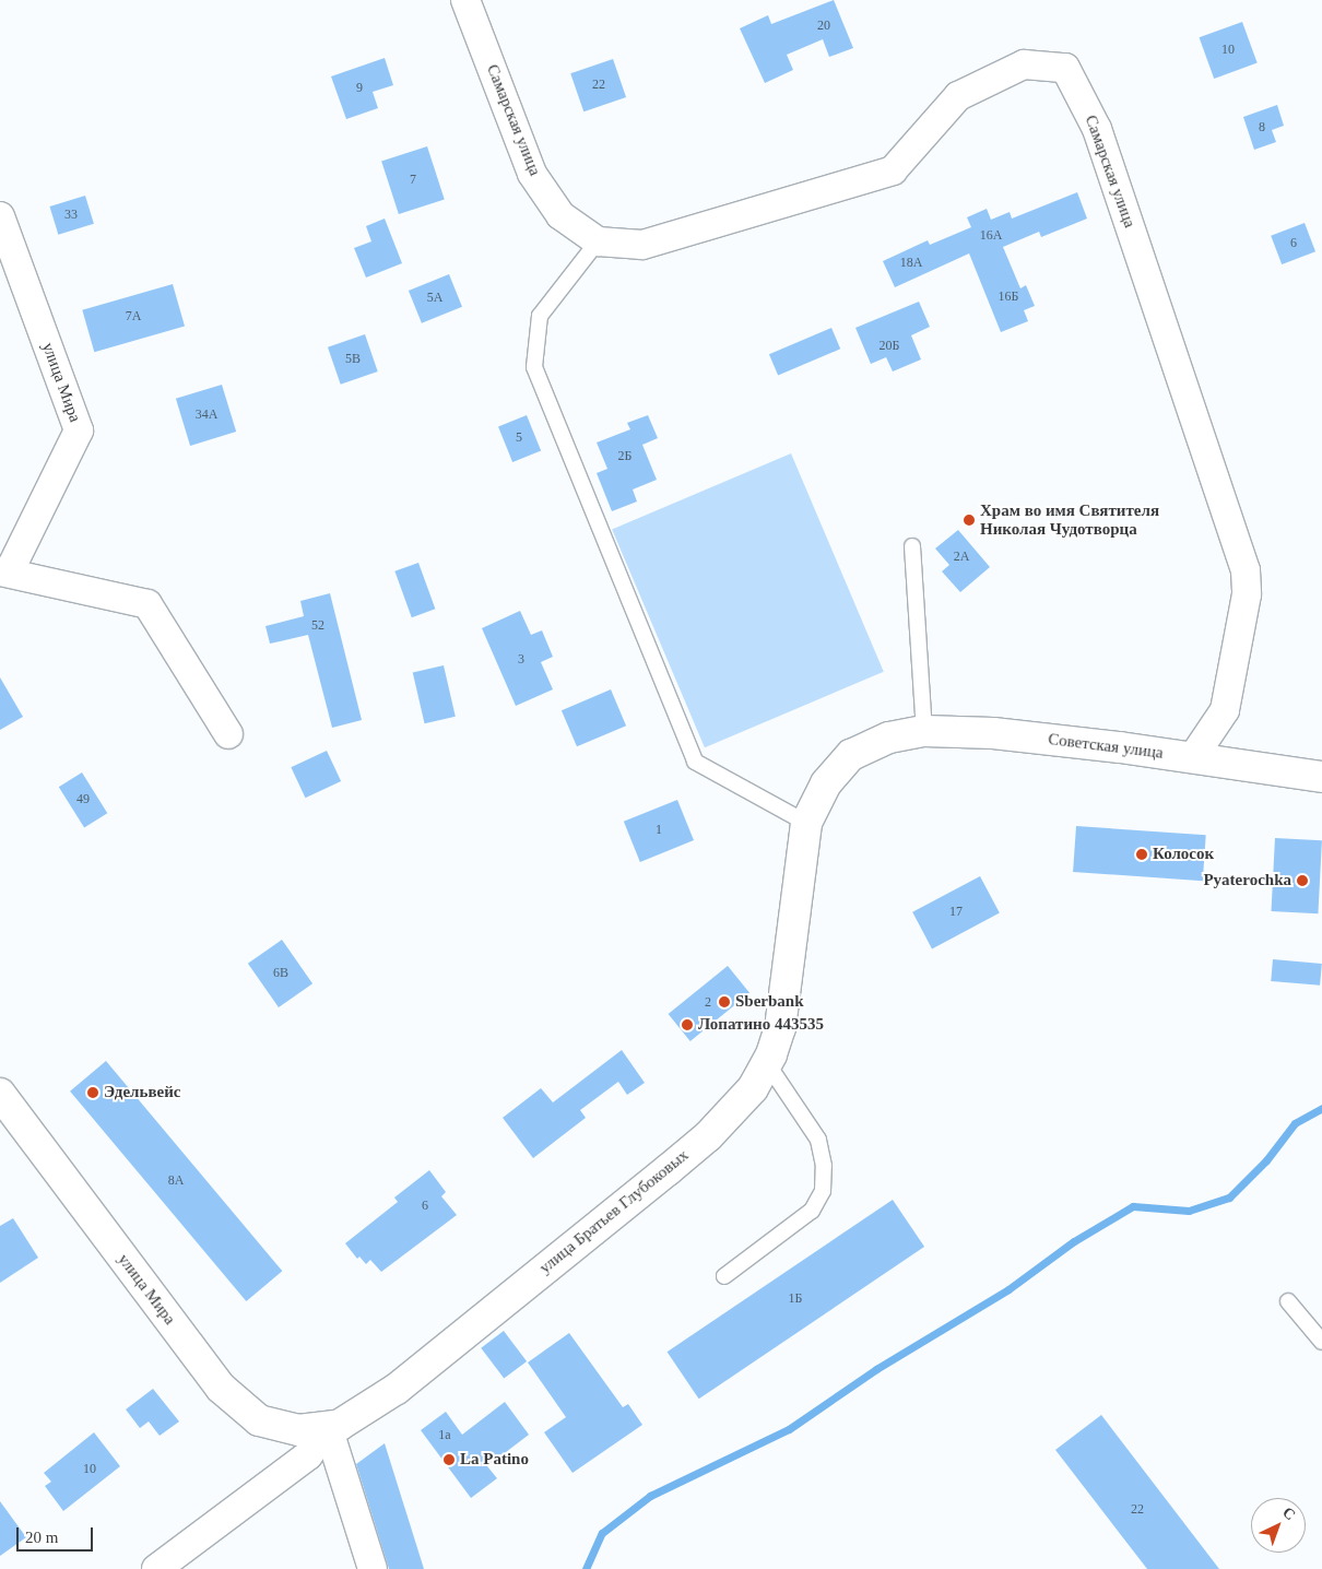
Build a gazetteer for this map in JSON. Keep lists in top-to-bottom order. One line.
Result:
{"streets":{"street":["Самарская улица","улица Мира","Советская улица","улица Братьев Глубоковых"]},"crossings":[["Самарская улица","Советская улица"],["улица Мира","улица Братьев Глубоковых"],["Советская улица","улица Братьев Глубоковых"]],"places":["Храм во имя Святителя Николая Чудотворца","Колосок","Pyaterochka","Sberbank","Лопатино 443535","Эдельвейс","La Patino"],"house_numbers":["20","10","22","9","8","7","33","16А","6","18А","16Б","5А","7А","20Б","5В","34А","5","2Б","2А","52","3","49","1","17","6В","2","8А","6","1Б","1a","10","22"],"scale_bar":"20 m","north":"top right"}
